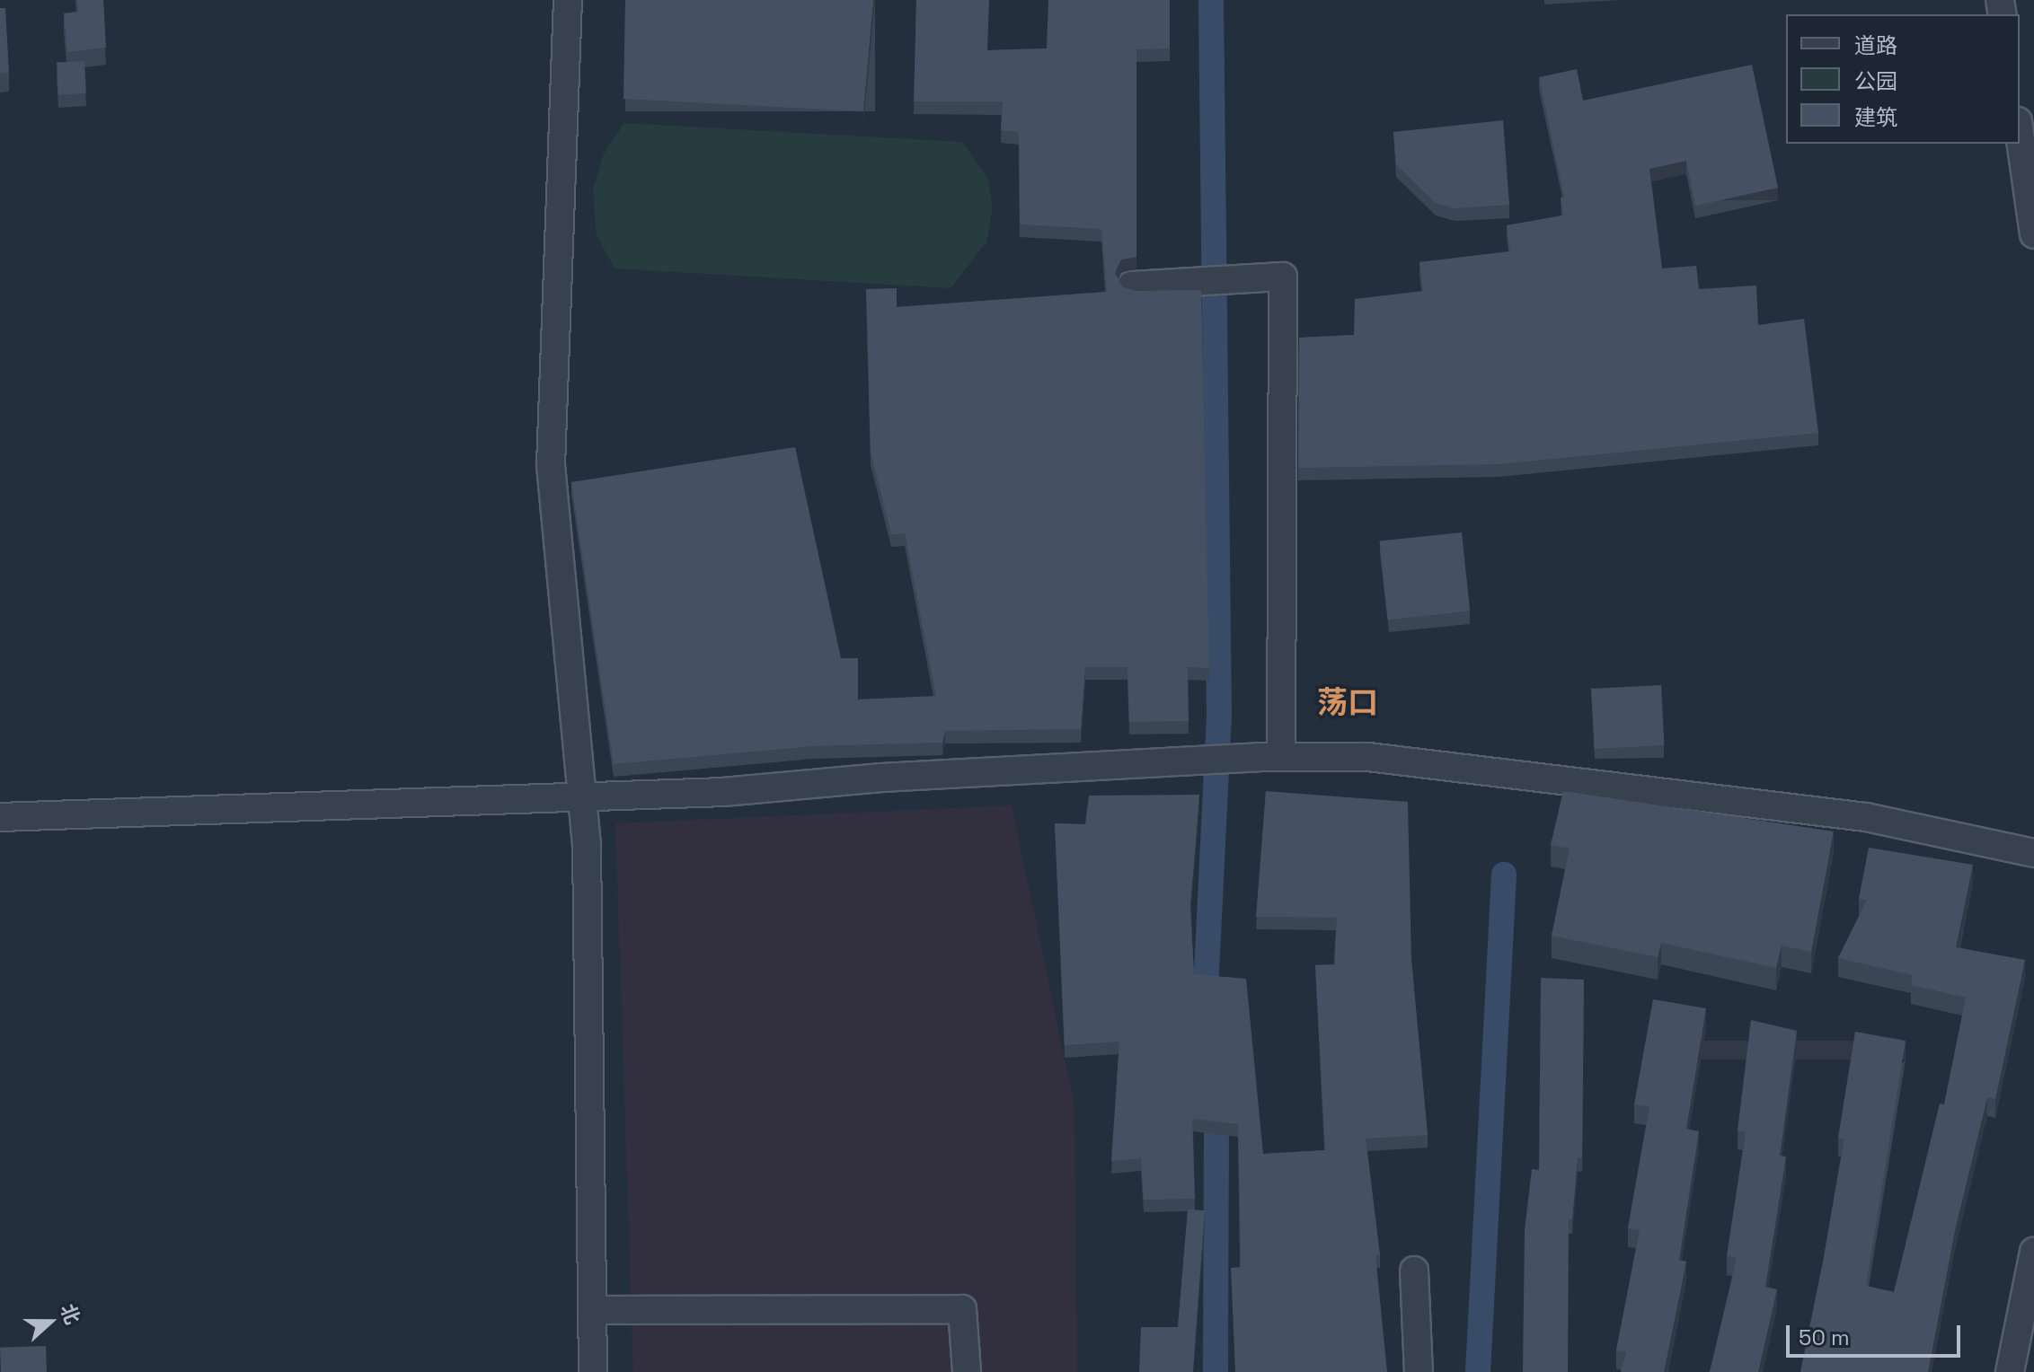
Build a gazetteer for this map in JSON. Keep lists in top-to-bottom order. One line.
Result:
{"districts":["荡口"],"legend":["道路","公园","建筑"],"scale_bar":"50 m","north":"right"}
